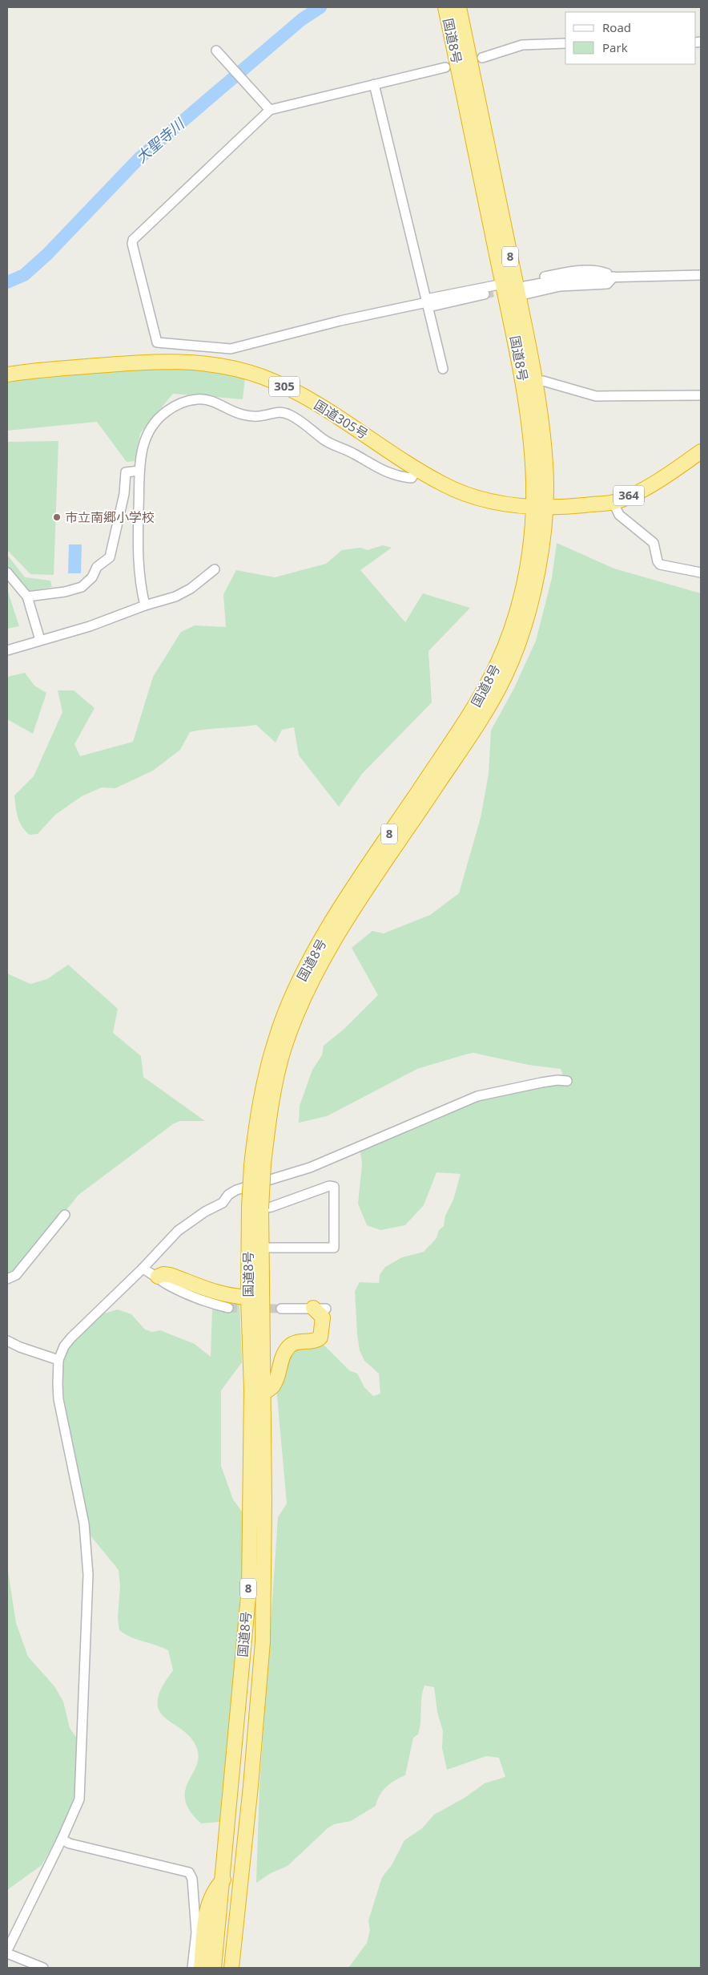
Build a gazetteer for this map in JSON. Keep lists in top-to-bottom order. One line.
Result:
{"streets":{"highway":["国道8号","8","305","国道305号","364"]},"crossings":[["国道8号","国道305号"],["国道8号","364"],["国道305号","364"]],"water":["大聖寺川"],"places":["市立南郷小学校"],"legend":["Road","Park"]}
